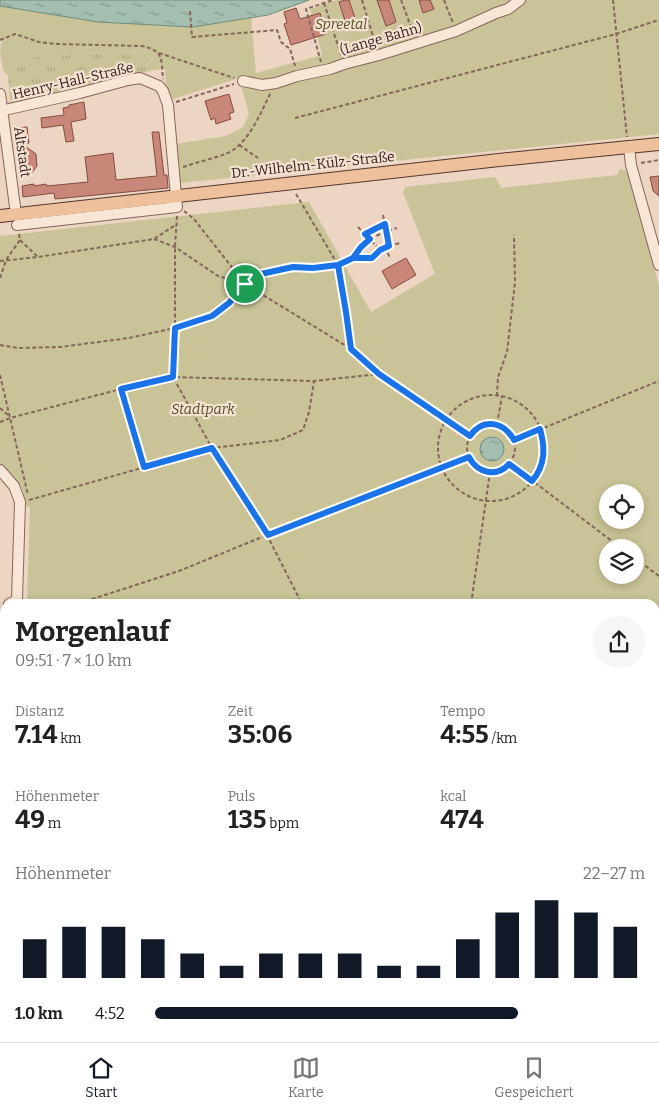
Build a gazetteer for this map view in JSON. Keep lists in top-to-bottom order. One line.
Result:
{"streets":{"main road":["Dr.-Wilhelm-Külz-Straße"],"street":["(Lange Bahn)","Henry-Hall-Straße","Altstadt"]},"crossings":[["Henry-Hall-Straße","Altstadt"],["Altstadt","Dr.-Wilhelm-Külz-Straße"]],"parks":["Spreetal","Stadtpark"],"page":{"heading":["Morgenlauf","09:51 · 7 × 1.0 km"],"stats":[["Distanz","7.14 km"],["Zeit","35:06"],["Tempo","4:55 /km"],["Höhenmeter","49 m"],["Puls","135 bpm"],["kcal","474"]],"chart":["Höhenmeter","22–27 m"],"list":[{"name":"1.0 km","note":"4:52"}],"tabs":["Start","Karte","Gespeichert"]}}
